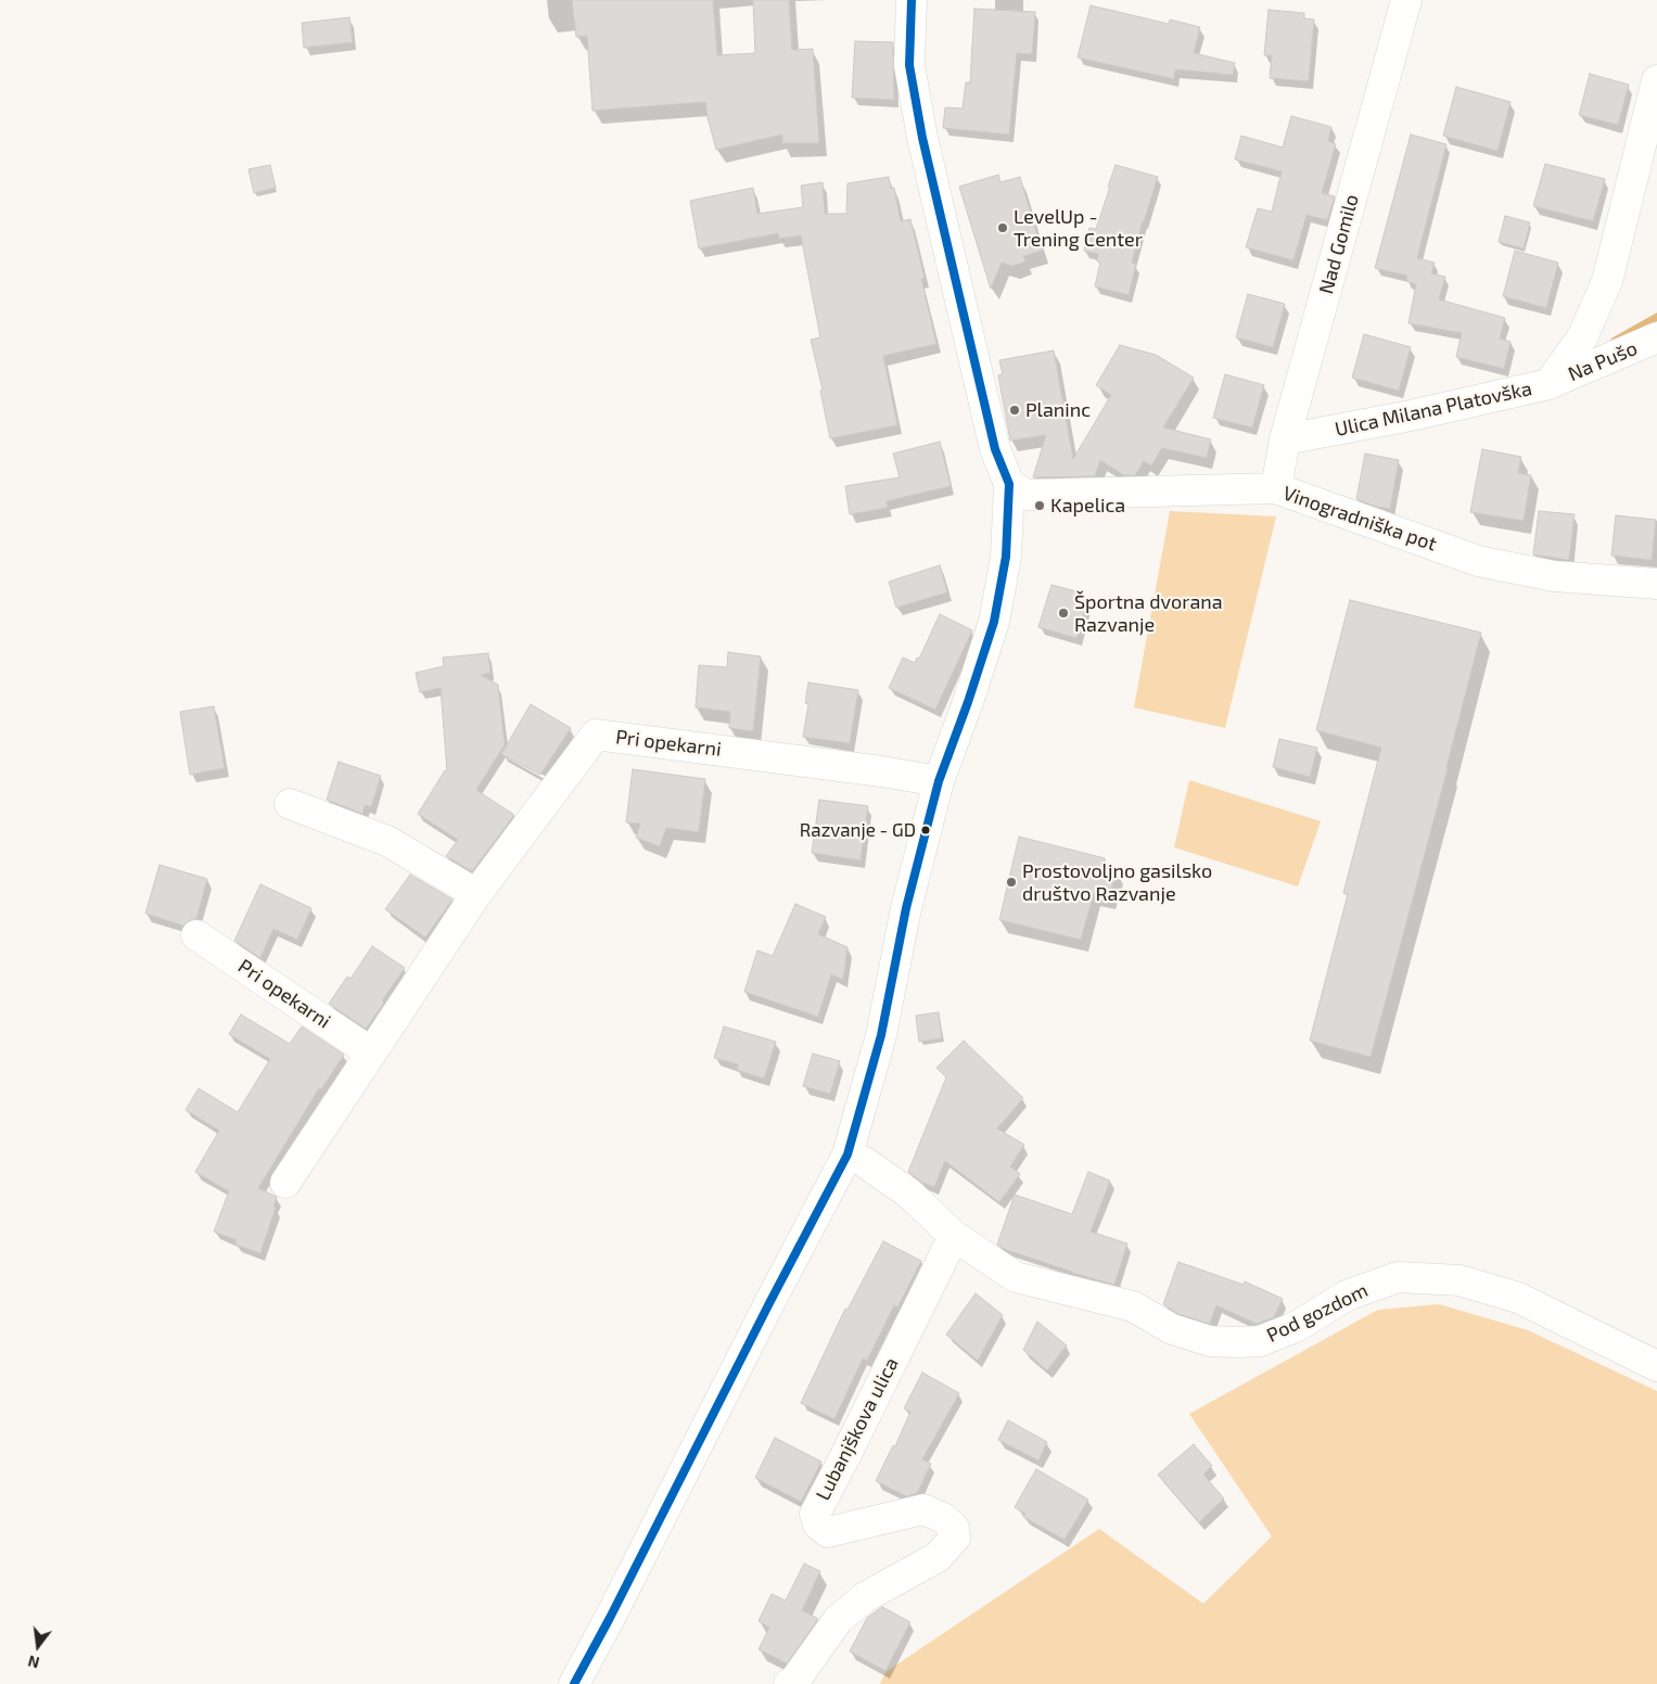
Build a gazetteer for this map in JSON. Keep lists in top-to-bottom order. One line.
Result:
{"streets":{"street":["Nad Gomilo","Na Pušo","Ulica Milana Platovška","Vinogradniška pot","Pri opekarni","Pod gozdom","Lubanjškova ulica"]},"crossings":[["Nad Gomilo","Ulica Milana Platovška"],["Nad Gomilo","Vinogradniška pot"],["Na Pušo","Ulica Milana Platovška"],["Pod gozdom","Lubanjškova ulica"]],"places":["LevelUp - Trening Center","Planinc","Kapelica","Športna dvorana Razvanje","Razvanje - GD","Prostovoljno gasilsko društvo Razvanje"],"north":"bottom"}
